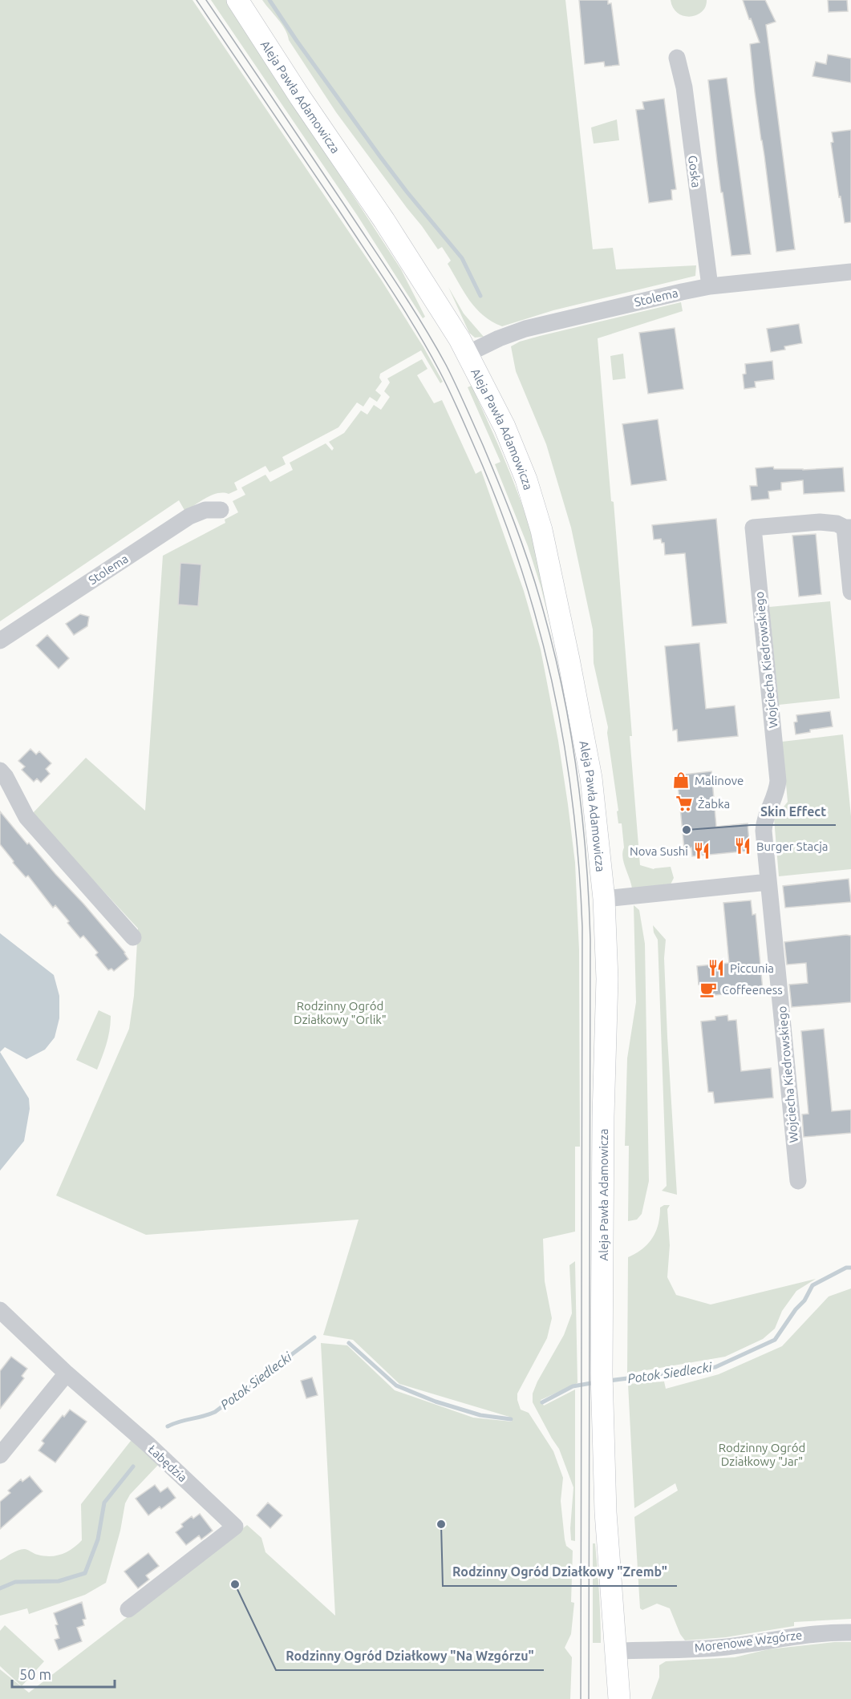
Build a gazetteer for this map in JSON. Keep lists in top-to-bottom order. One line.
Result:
{"streets":{"main road":["Aleja Pawła Adamowicza"],"street":["Goska","Stolema","Wojciecha Kiedrowskiego","Łabędzia","Morenowe Wzgórze"]},"crossings":[["Aleja Pawła Adamowicza","Stolema"],["Aleja Pawła Adamowicza","Morenowe Wzgórze"],["Goska","Stolema"]],"water":["Potok Siedlecki"],"parks":["Rodzinny Ogród Działkowy \"Orlik\"","Rodzinny Ogród Działkowy \"Jar\""],"places":{"shop":["Malinove"],"supermarket":["Żabka"],"other":["Skin Effect","Rodzinny Ogród Działkowy \"Zremb\"","Rodzinny Ogród Działkowy \"Na Wzgórzu\""],"restaurant":["Burger Stacja","Nova Sushi","Piccunia"],"cafe":["Coffeeness"]},"scale_bar":"50 m"}
